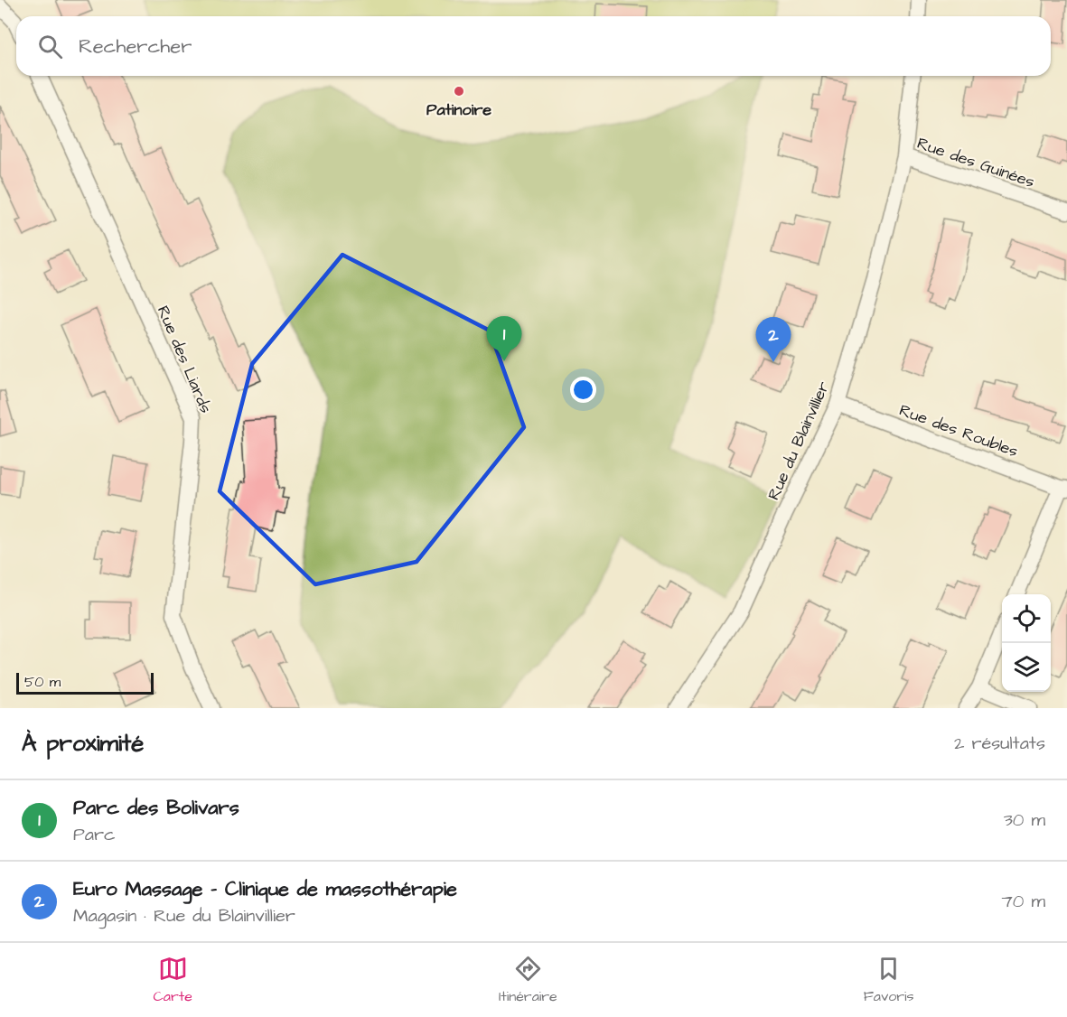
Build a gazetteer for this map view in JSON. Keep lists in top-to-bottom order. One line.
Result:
{"streets":{"street":["Rue des Guinées","Rue des Liards","Rue des Roubles","Rue du Blainvillier"]},"crossings":[["Rue des Guinées","Rue du Blainvillier"],["Rue des Roubles","Rue du Blainvillier"]],"places":["Patinoire"],"scale_bar":"50 m","page":{"search":"Rechercher","pins":["1","2"],"scale":"50 m","heading":["À proximité","2 résultats"],"list":[{"mark":"1","name":"Parc des Bolivars","note":"Parc","value":"30 m"},{"mark":"2","name":"Euro Massage - Clinique de massothérapie","note":"Magasin · Rue du Blainvillier","value":"70 m"}],"nav":["Carte","Itinéraire","Favoris"]}}
